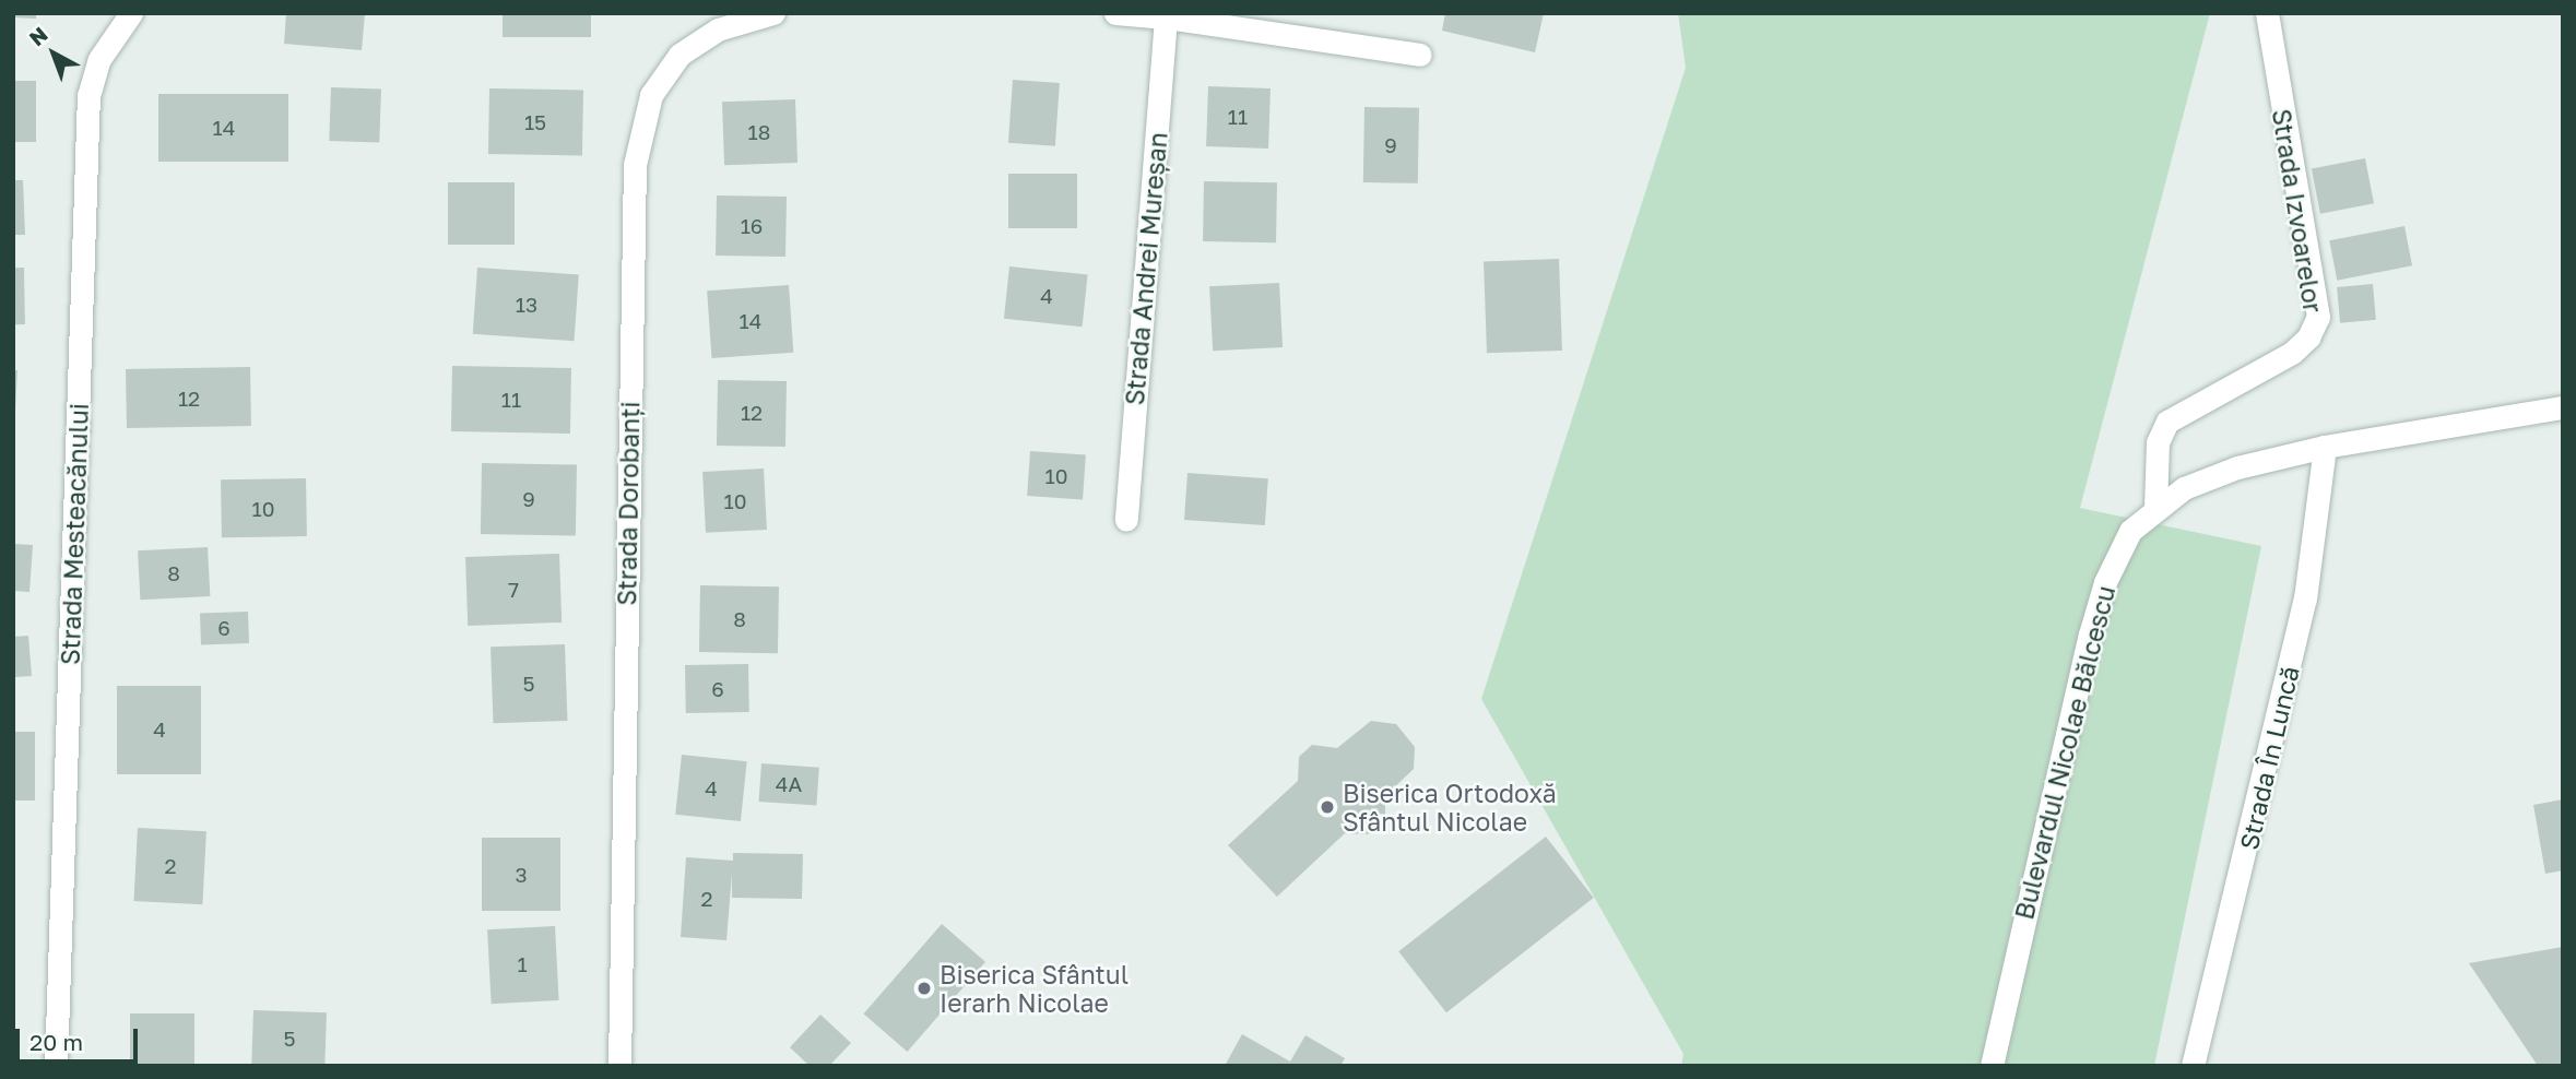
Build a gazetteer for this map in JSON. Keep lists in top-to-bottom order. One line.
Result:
{"streets":{"street":["Strada Izvoarelor","Strada Andrei Mureșan","Strada Dorobanți","Strada Mesteacănului","Bulevardul Nicolae Bălcescu","Strada În Luncă"]},"crossings":[["Strada Izvoarelor","Bulevardul Nicolae Bălcescu"],["Bulevardul Nicolae Bălcescu","Strada În Luncă"]],"places":["Biserica Ortodoxă Sfântul Nicolae","Biserica Sfântul Ierarh Nicolae"],"house_numbers":["11","15","14","18","9","16","4","13","14","12","11","12","10","9","10","10","8","7","8","6","5","6","4","4A","4","2","3","2","1","5"],"scale_bar":"20 m","north":"top left"}
